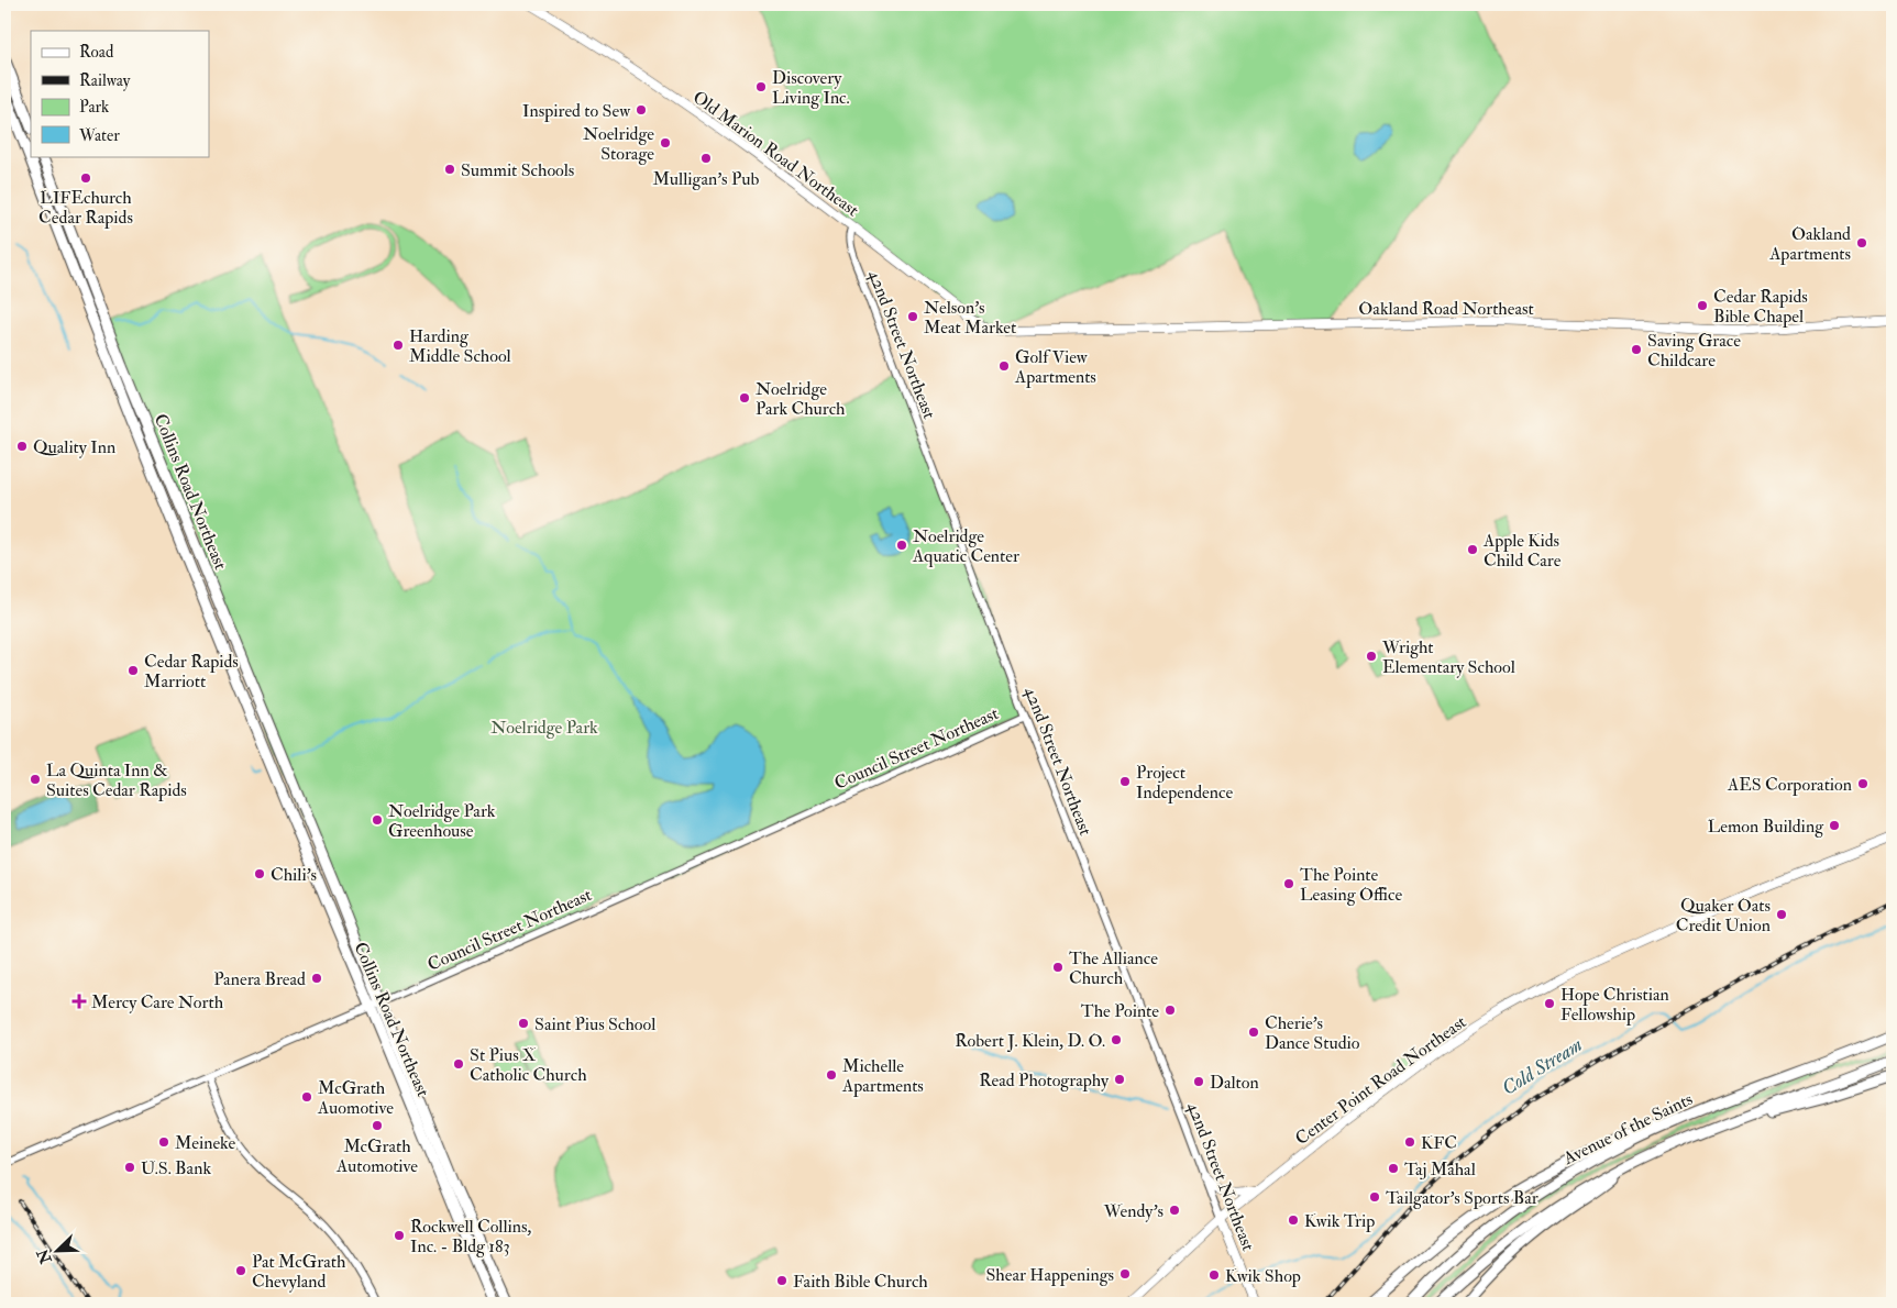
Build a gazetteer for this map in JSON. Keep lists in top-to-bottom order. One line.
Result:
{"streets":{"highway":["Collins Road Northeast","Avenue of the Saints"],"main road":["Old Marion Road Northeast","Oakland Road Northeast","42nd Street Northeast","Center Point Road Northeast"],"street":["Council Street Northeast"]},"crossings":[["Old Marion Road Northeast","Oakland Road Northeast"],["Old Marion Road Northeast","42nd Street Northeast"],["42nd Street Northeast","Council Street Northeast"],["42nd Street Northeast","Center Point Road Northeast"],["Collins Road Northeast","Council Street Northeast"]],"water":["Cold Stream"],"parks":["Noelridge Park"],"places":{"other":["Discovery Living Inc.","Inspired to Sew","Noelridge Storage","Mulligan's Pub","Summit Schools","LIFEchurch Cedar Rapids","Oakland Apartments","Cedar Rapids Bible Chapel","Nelson's Meat Market","Harding Middle School","Saving Grace Childcare","Golf View Apartments","Noelridge Park Church","Quality Inn","Noelridge Aquatic Center","Apple Kids Child Care","Wright Elementary School","Cedar Rapids Marriott","La Quinta Inn & Suites Cedar Rapids","Project Independence","AES Corporation","Noelridge Park Greenhouse","Lemon Building","Chili's","The Pointe Leasing Office","Quaker Oats Credit Union","The Alliance Church","Panera Bread","Hope Christian Fellowship","The Pointe","Saint Pius School","Cherie's Dance Studio","Robert J. Klein, D. O.","St Pius X Catholic Church","Michelle Apartments","Read Photography","Dalton","McGrath Auomotive","McGrath Automotive","Meineke","KFC","U.S. Bank","Taj Mahal","Tailgator's Sports Bar","Wendy's","Kwik Trip","Rockwell Collins, Inc. - Bldg 183","Pat McGrath Chevyland","Shear Happenings","Kwik Shop","Faith Bible Church"],"health":["Mercy Care North"]},"legend":["Road","Railway","Park","Water"],"north":"bottom left"}
